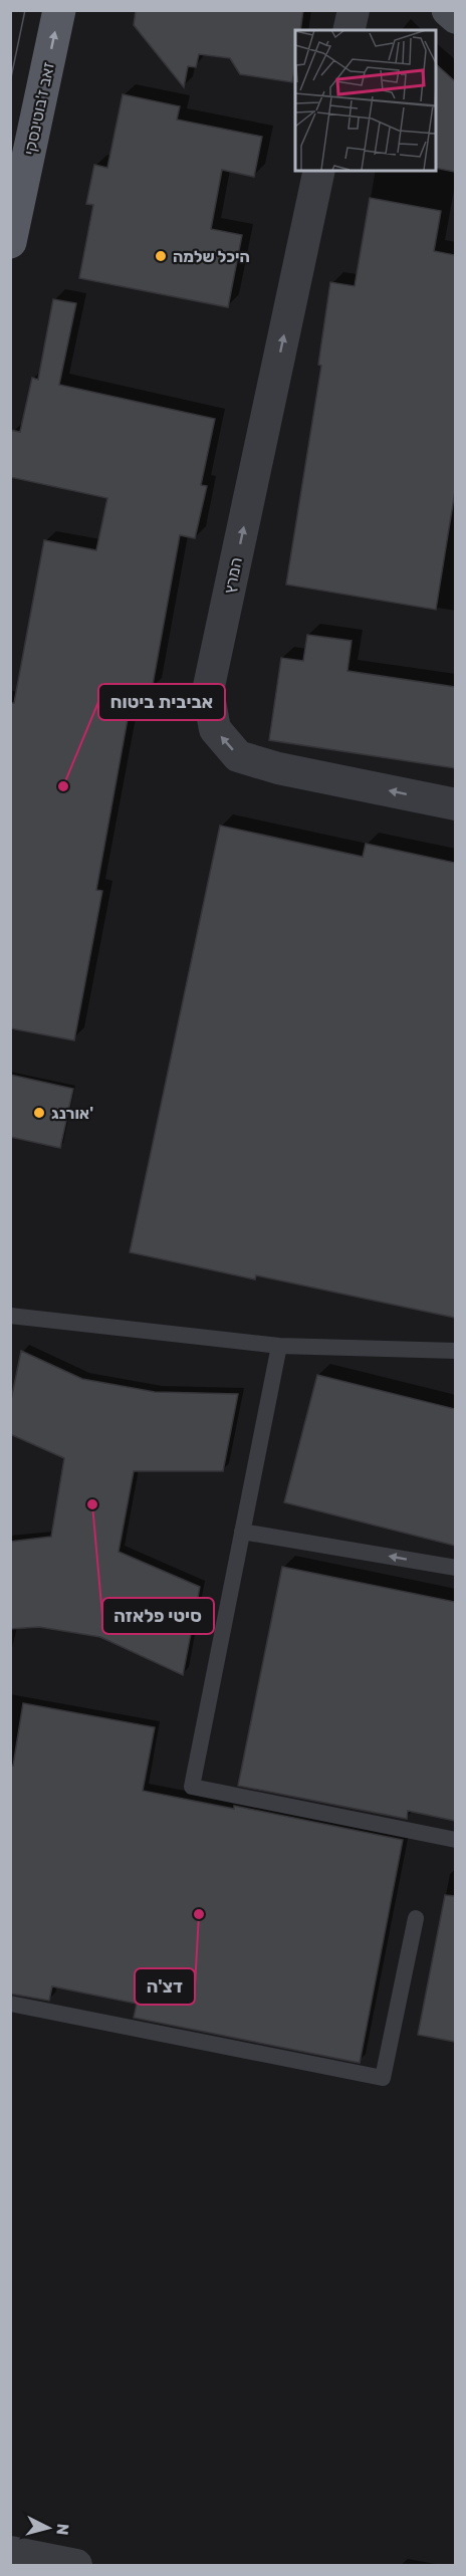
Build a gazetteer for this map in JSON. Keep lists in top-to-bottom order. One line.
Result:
{"streets":{"main road":["זאב ז'בוטינסקי"],"street":["המרץ"]},"one_way":["זאב ז'בוטינסקי"],"places":["היכל שלמה","אביבית ביטוח","אורנג'","סיטי פלאזה","דצ'ה"],"north":"right"}
